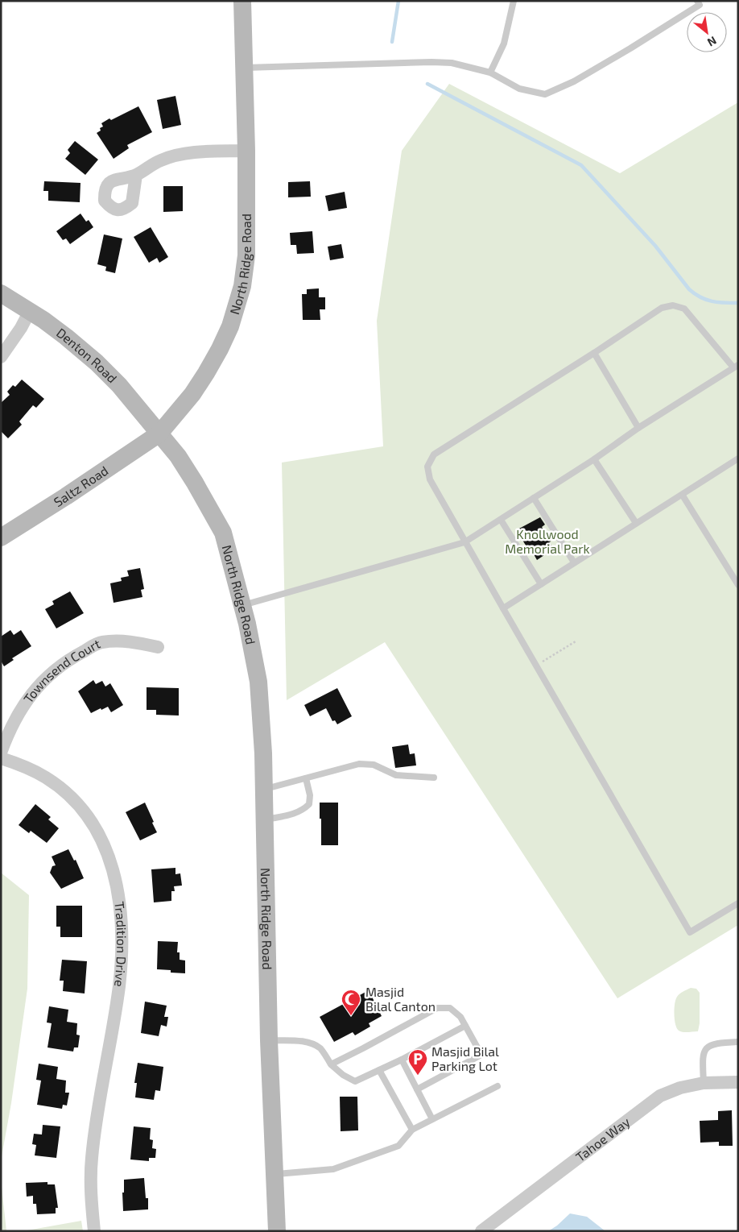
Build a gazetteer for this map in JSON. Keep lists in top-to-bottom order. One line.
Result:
{"streets":{"street":["North Ridge Road","Denton Road","Saltz Road","Townsend Court","Tradition Drive","Tahoe Way"]},"crossings":[["North Ridge Road","Denton Road"],["North Ridge Road","Saltz Road"],["Denton Road","Saltz Road"]],"parks":["Knollwood Memorial Park"],"places":{"mosque":["Masjid Bilal Canton"],"parking":["Masjid Bilal Parking Lot"]},"north":"bottom right"}
